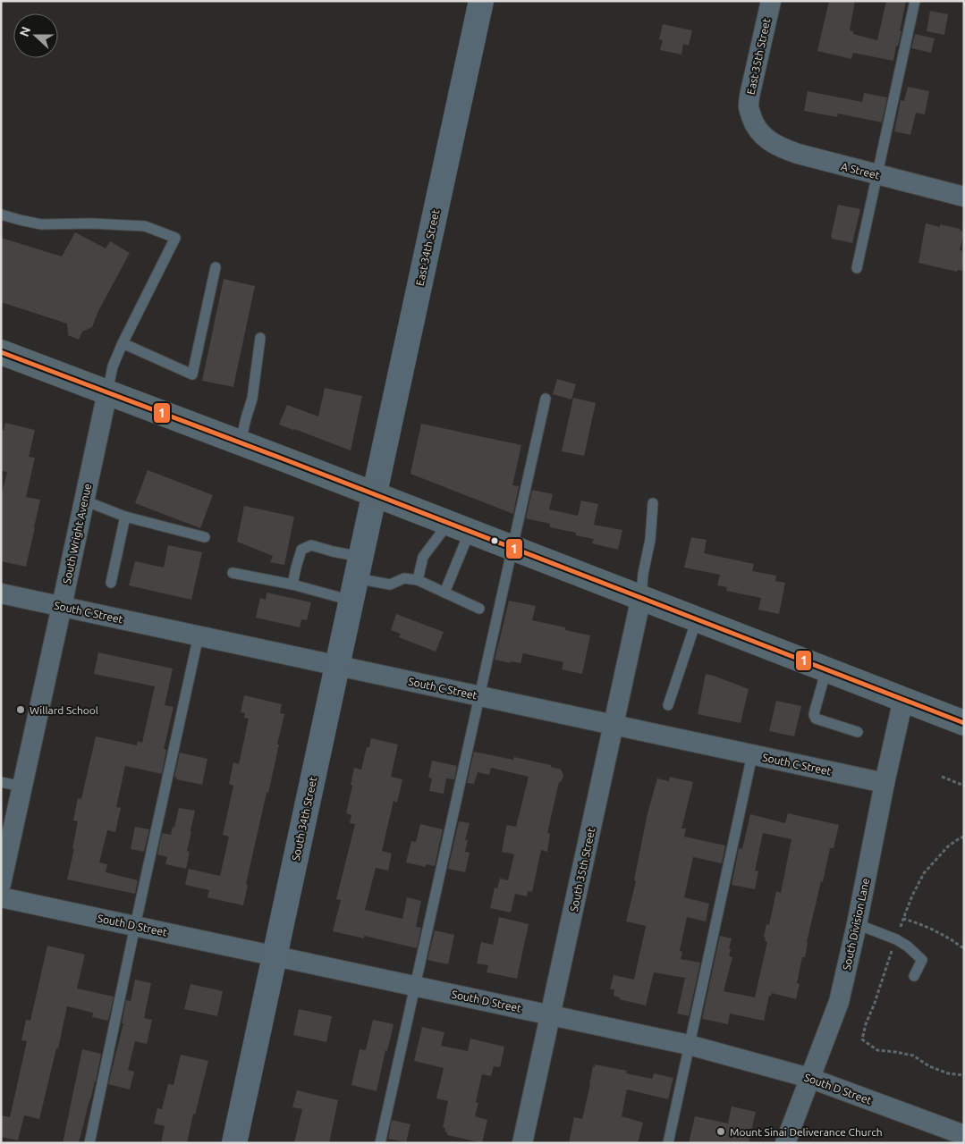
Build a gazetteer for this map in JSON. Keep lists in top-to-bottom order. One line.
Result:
{"streets":{"street":["East 35th Street","A Street","East 34th Street","South Wright Avenue","South C Street","South 34th Street","South 35th Street","South Division Lane","South D Street"]},"crossings":[["East 35th Street","A Street"],["East 34th Street","South 34th Street"],["South Wright Avenue","South C Street"],["South C Street","South 34th Street"],["South C Street","South 35th Street"],["South C Street","South Division Lane"],["South 34th Street","South D Street"],["South 35th Street","South D Street"],["South Division Lane","South D Street"]],"places":["Willard School","Mount Sinai Deliverance Church"],"lines":["transit line 1"],"north":"left"}
